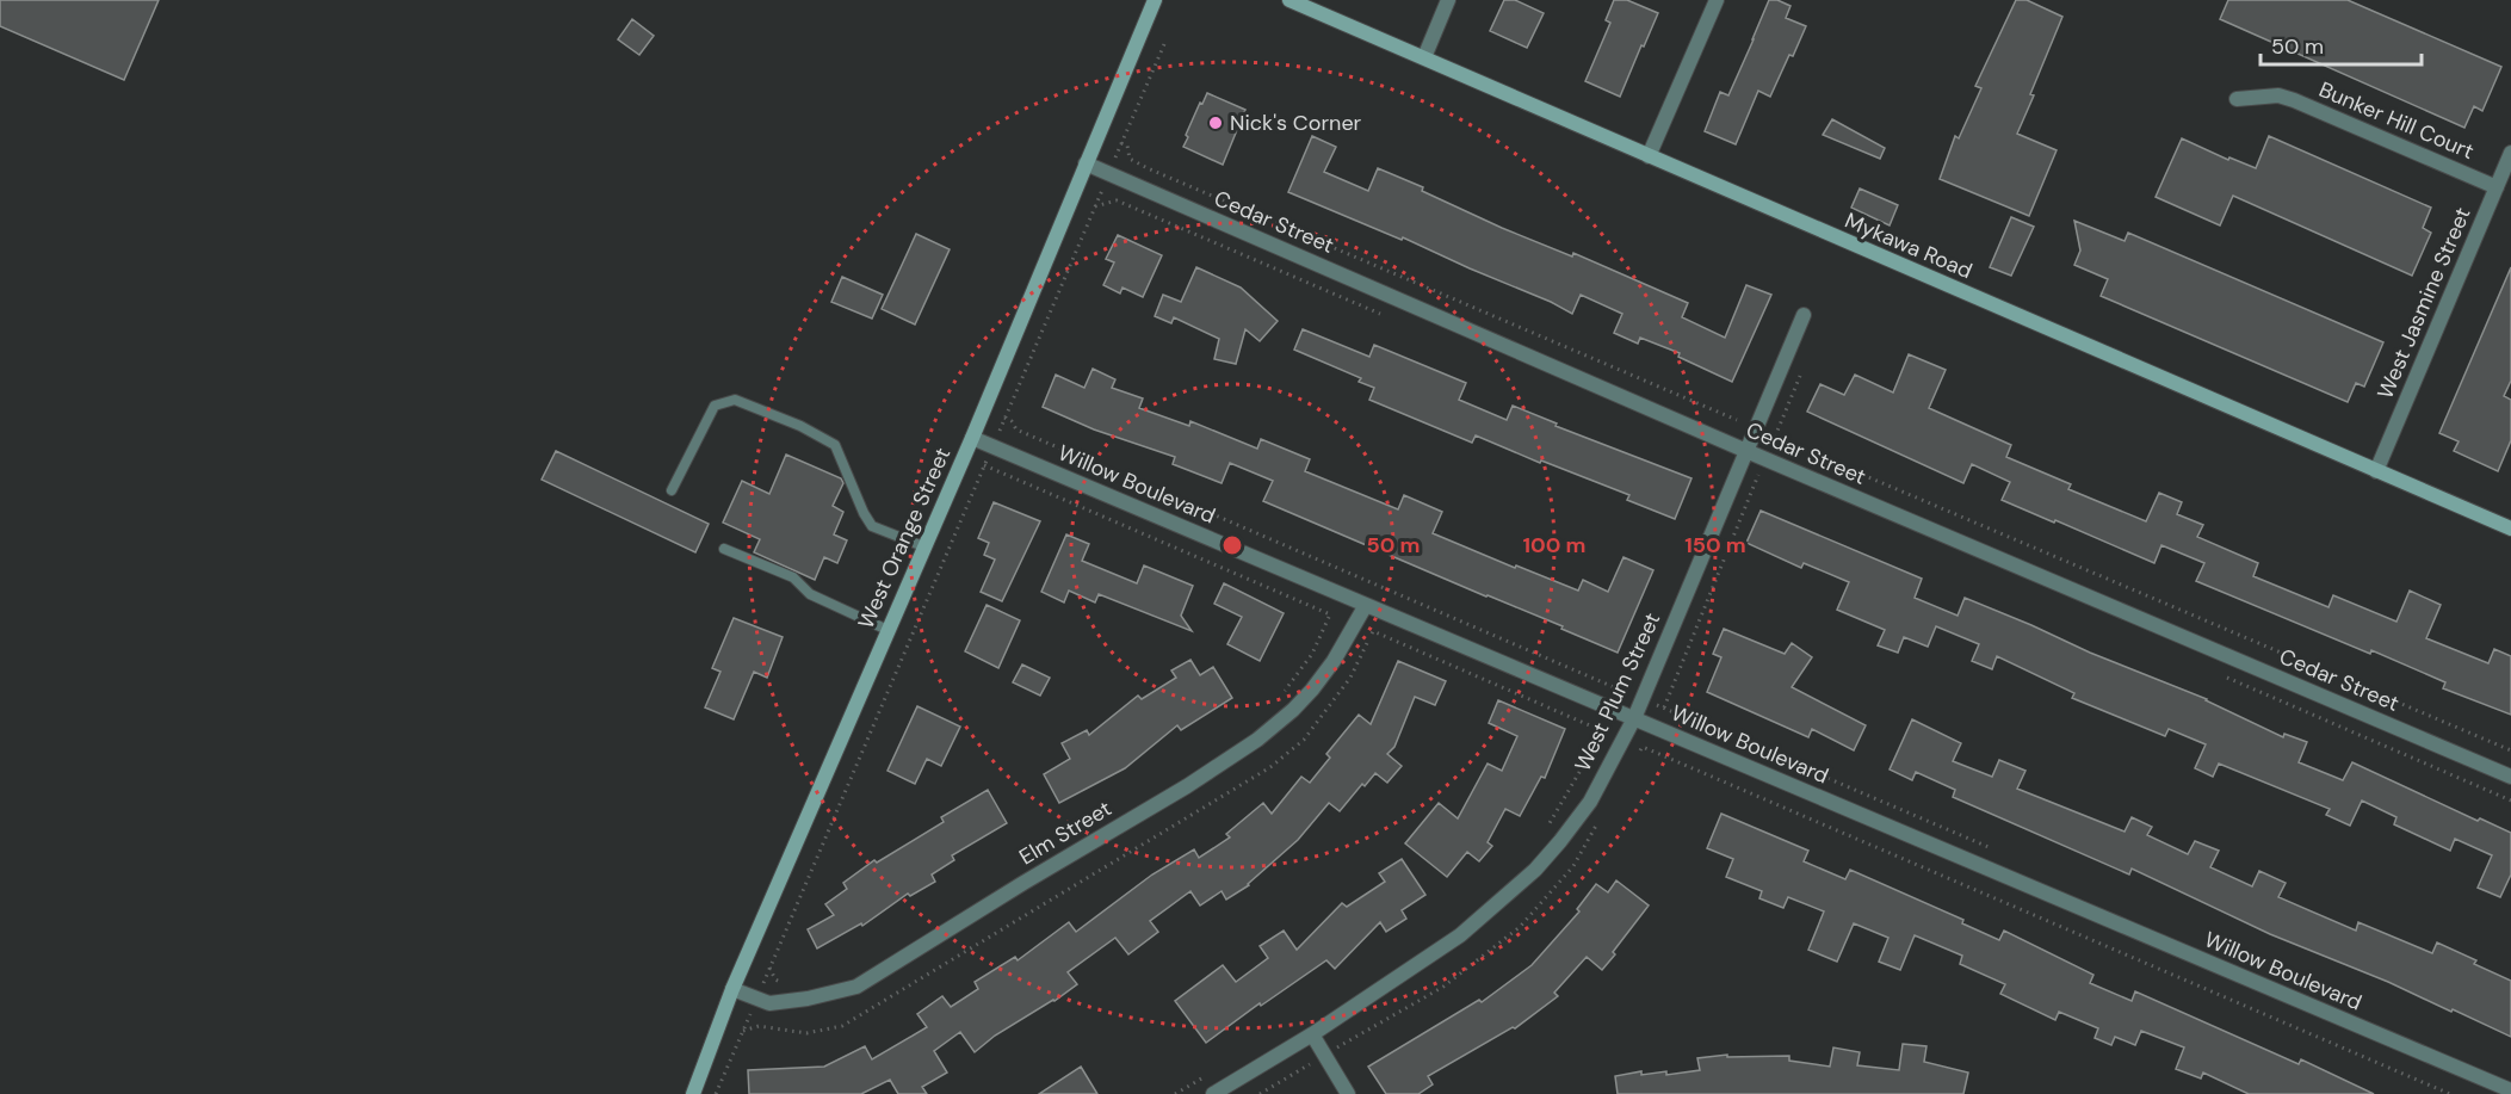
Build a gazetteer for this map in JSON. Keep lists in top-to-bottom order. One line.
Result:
{"streets":{"main road":["Mykawa Road","West Orange Street"],"street":["Bunker Hill Court","Cedar Street","West Jasmine Street","Willow Boulevard","West Plum Street","Elm Street"]},"crossings":[["Bunker Hill Court","West Jasmine Street"],["Cedar Street","West Orange Street"],["Cedar Street","West Plum Street"],["Mykawa Road","West Jasmine Street"],["Willow Boulevard","West Orange Street"],["Willow Boulevard","West Plum Street"],["Willow Boulevard","Elm Street"],["West Orange Street","Elm Street"]],"places":["Nick's Corner"],"scale_bar":"50 m","rings":["50 m","100 m","150 m"]}
